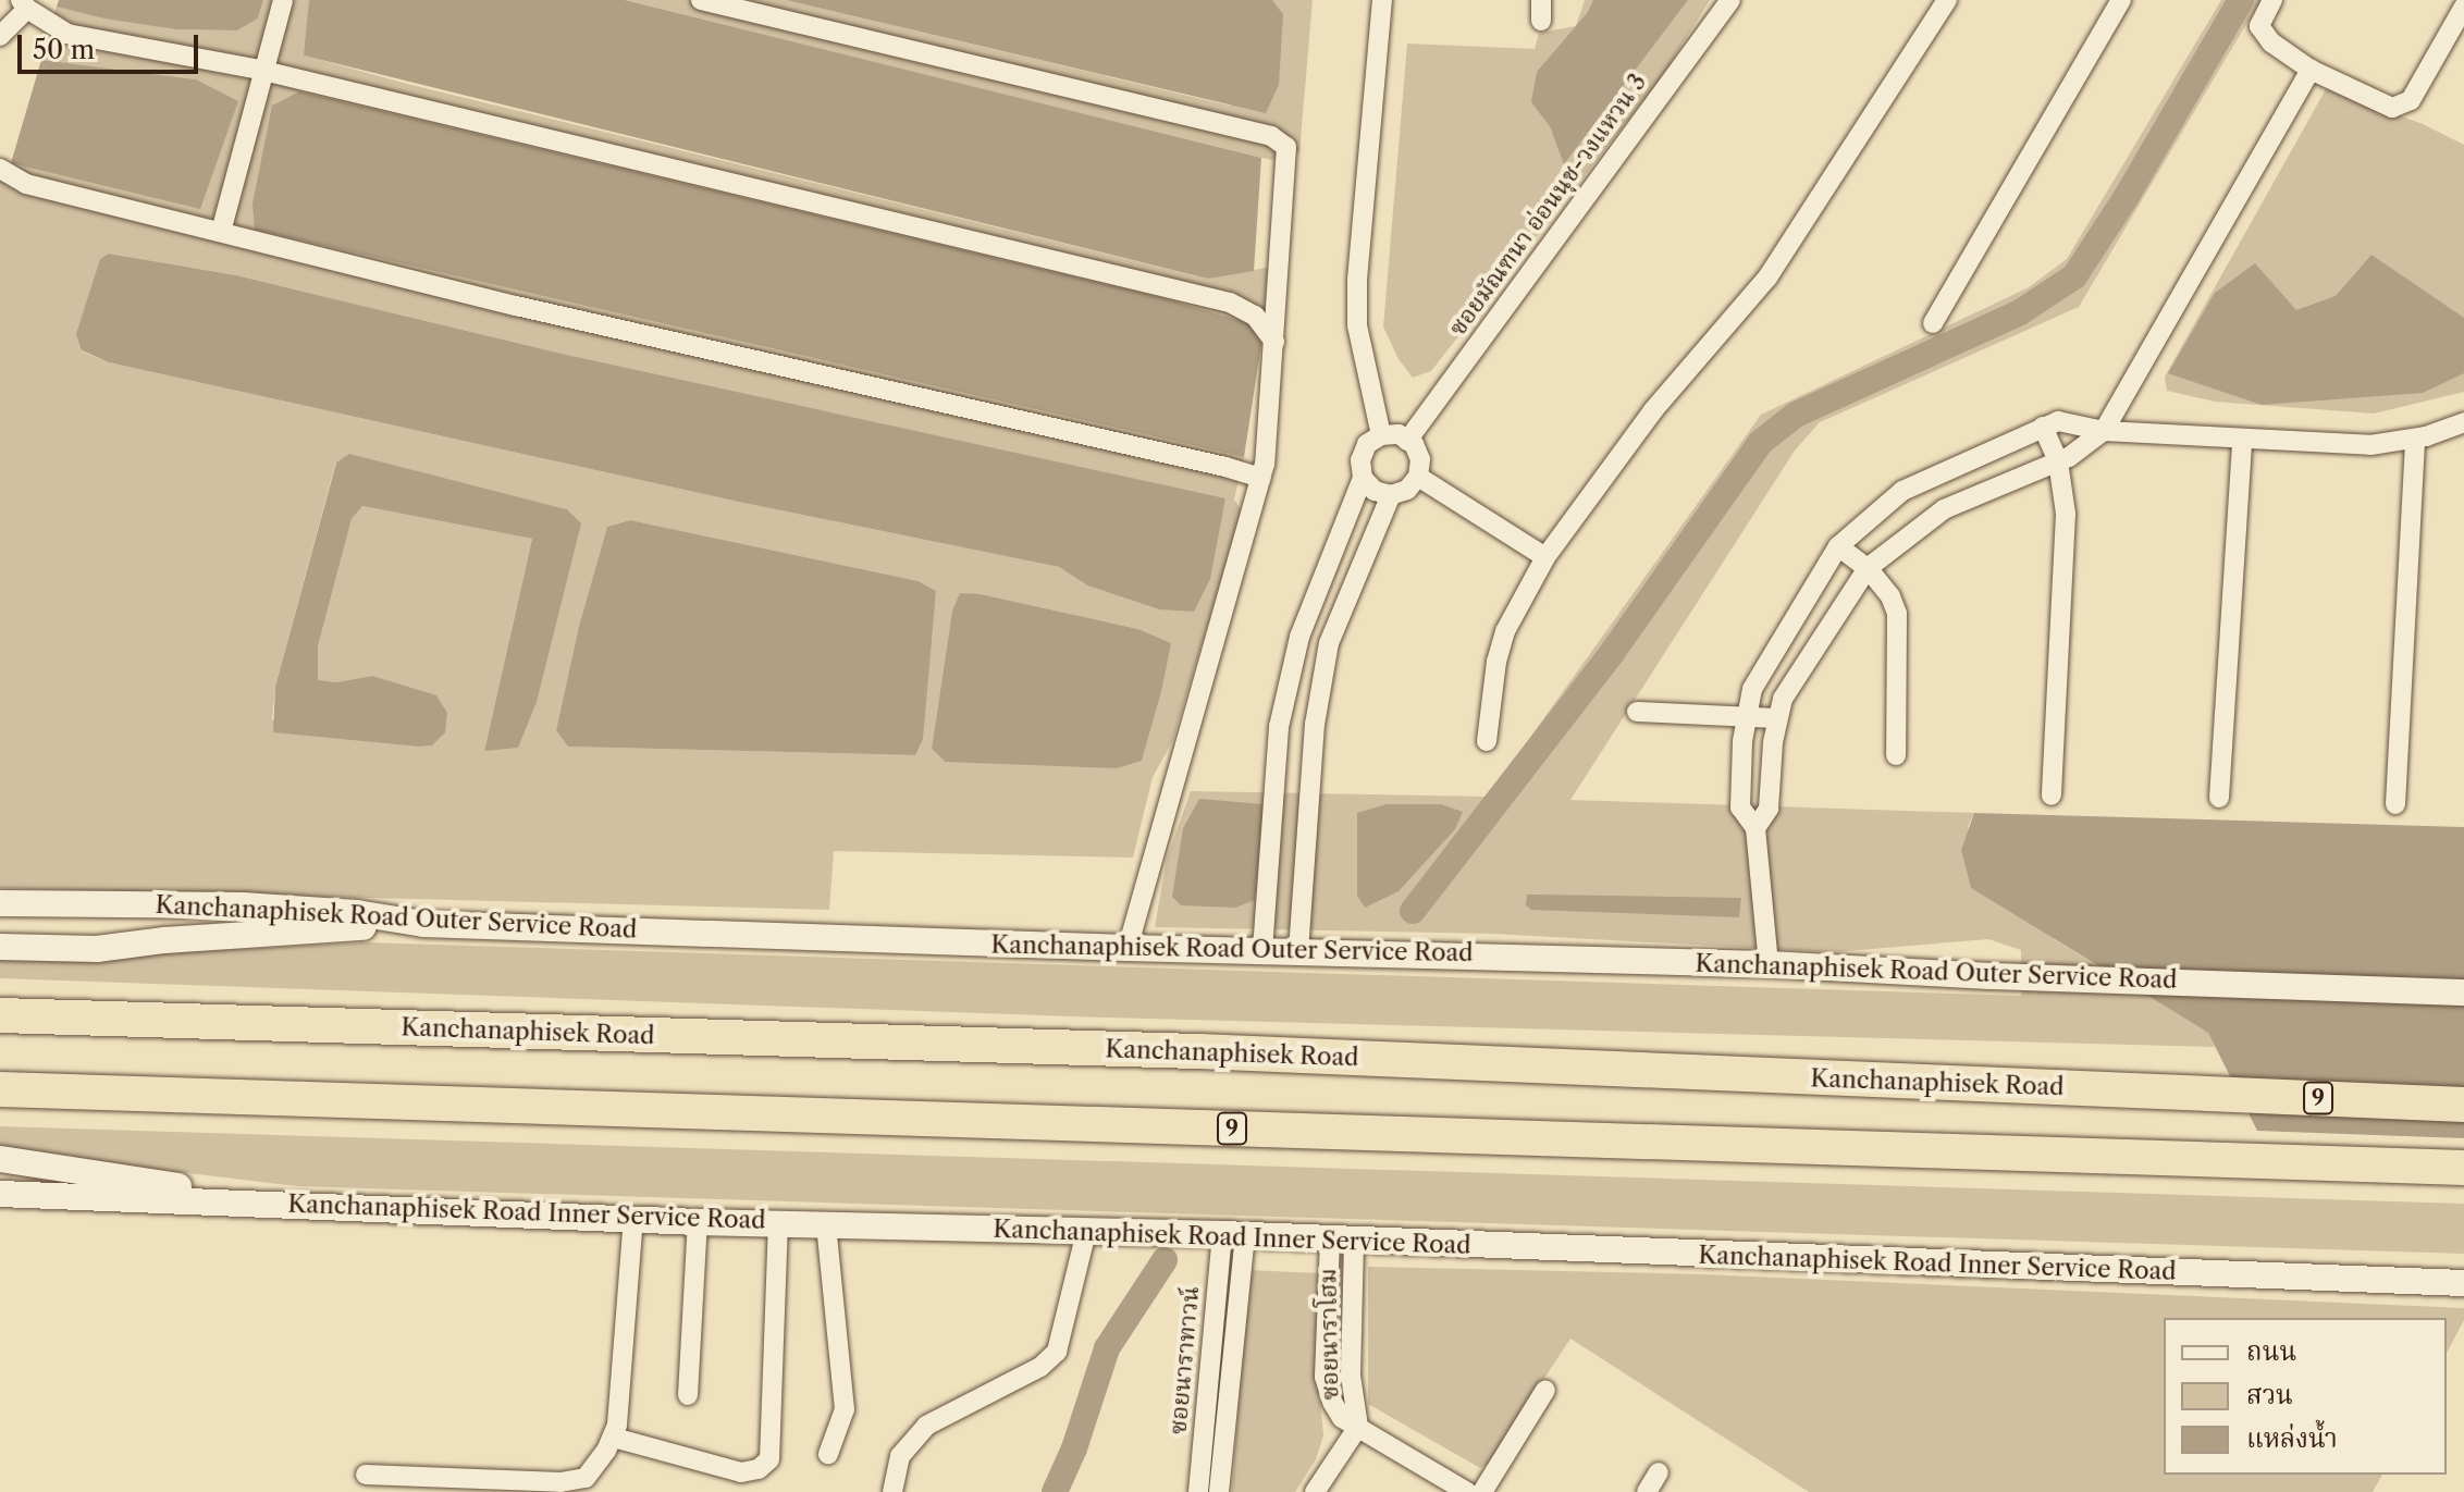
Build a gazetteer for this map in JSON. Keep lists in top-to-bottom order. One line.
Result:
{"streets":{"highway":["Kanchanaphisek Road","9"],"main road":["Kanchanaphisek Road Outer Service Road","Kanchanaphisek Road Inner Service Road"],"street":["ซอยมัณฑนา อ่อนนุช-วงแหวน 3","ซอยนาราโฮม","ซอยนาราทาวน์"]},"crossings":[["Kanchanaphisek Road Inner Service Road","ซอยนาราโฮม"],["Kanchanaphisek Road Inner Service Road","ซอยนาราทาวน์"]],"legend":["ถนน","สวน","แหล่งน้ำ"],"scale_bar":"50 m"}
